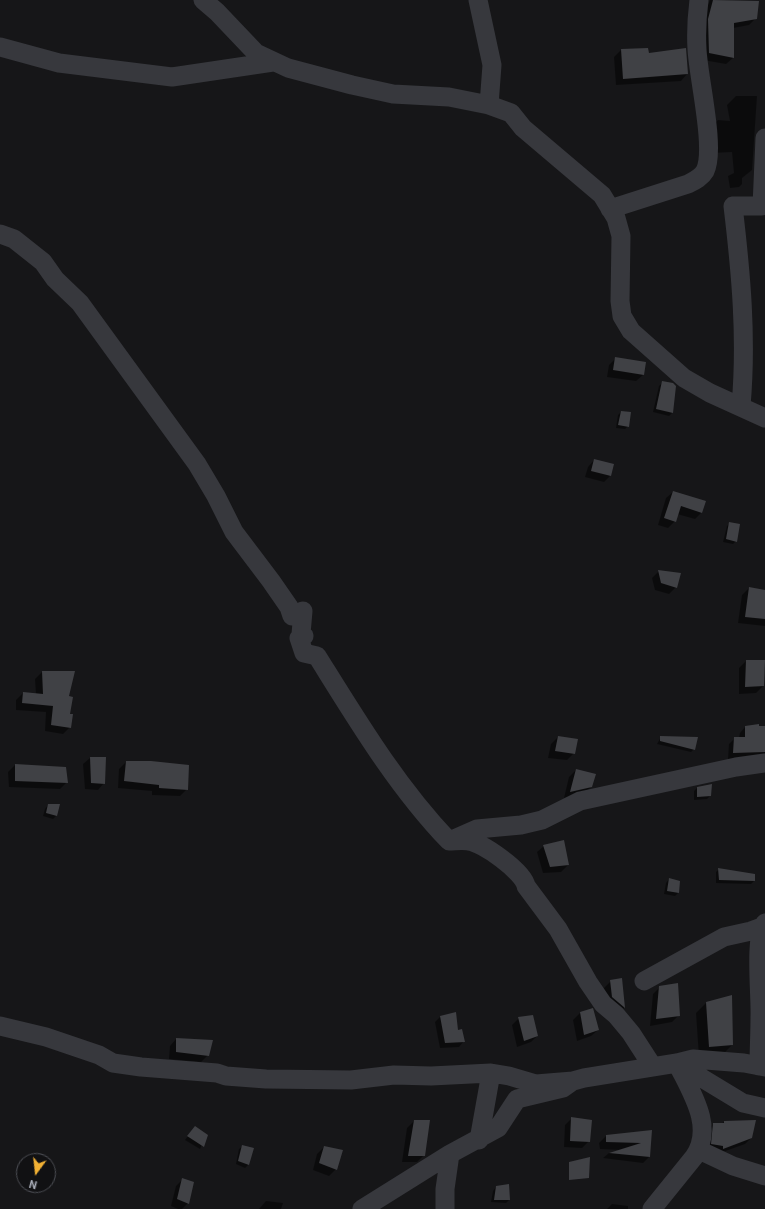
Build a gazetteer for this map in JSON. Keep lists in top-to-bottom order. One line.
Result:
{"north":"bottom"}
